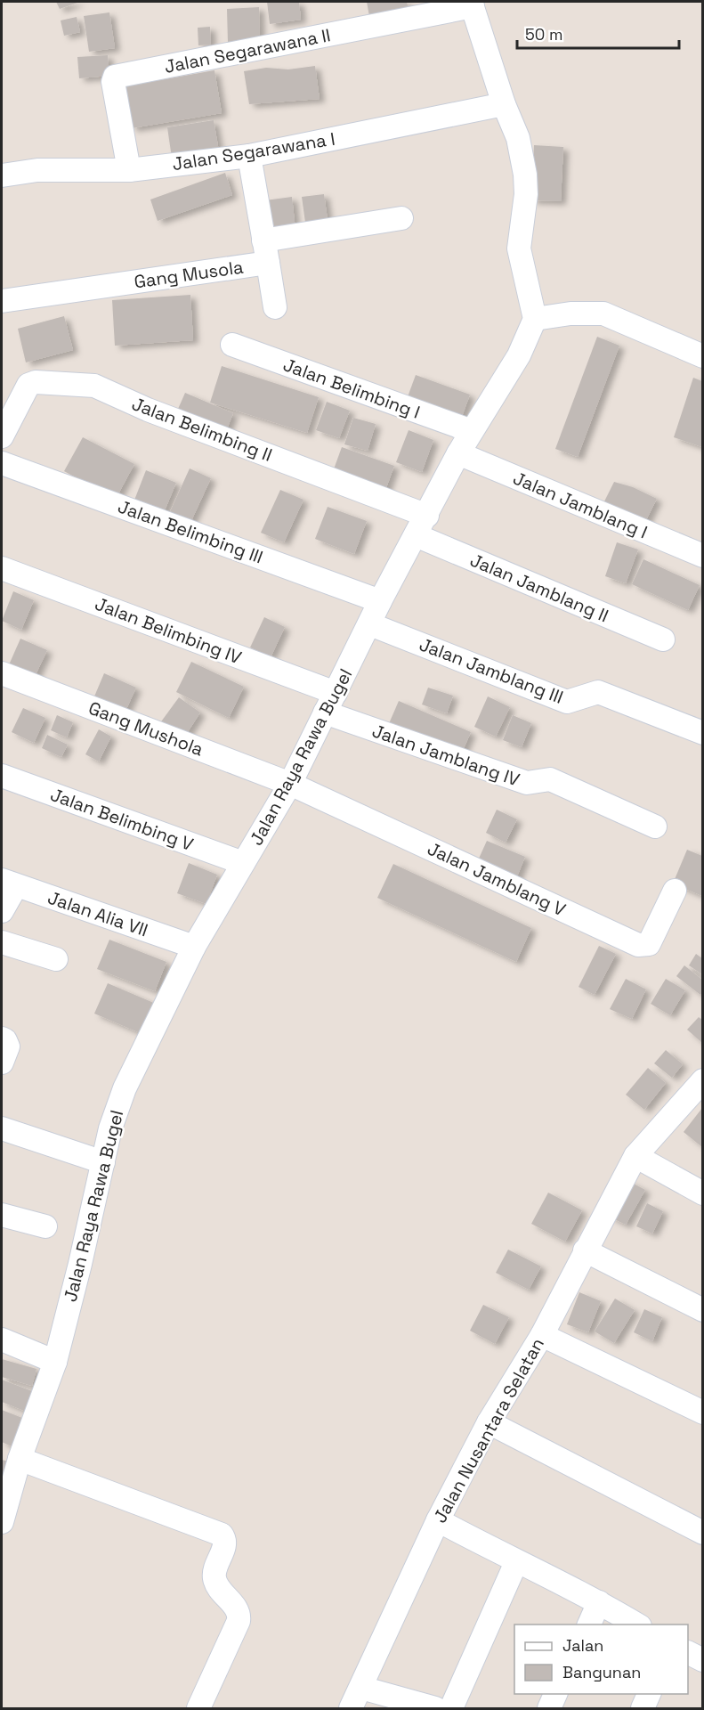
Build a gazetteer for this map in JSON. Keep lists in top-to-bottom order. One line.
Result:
{"streets":{"street":["Jalan Segarawana II","Jalan Segarawana I","Gang Musola","Jalan Belimbing I","Jalan Belimbing II","Jalan Jamblang I","Jalan Belimbing III","Jalan Jamblang II","Jalan Belimbing IV","Jalan Jamblang III","Gang Mushola","Jalan Jamblang IV","Jalan Raya Rawa Bugel","Jalan Belimbing V","Jalan Jamblang V","Jalan Alia VII","Jalan Nusantara Selatan"]},"crossings":[["Jalan Segarawana II","Jalan Segarawana I"],["Jalan Belimbing I","Jalan Raya Rawa Bugel"],["Jalan Belimbing II","Jalan Raya Rawa Bugel"],["Jalan Jamblang I","Jalan Raya Rawa Bugel"],["Jalan Belimbing III","Jalan Raya Rawa Bugel"],["Jalan Jamblang II","Jalan Raya Rawa Bugel"],["Jalan Belimbing IV","Jalan Jamblang IV"],["Jalan Belimbing IV","Jalan Raya Rawa Bugel"],["Jalan Jamblang III","Jalan Raya Rawa Bugel"],["Gang Mushola","Jalan Raya Rawa Bugel"],["Gang Mushola","Jalan Jamblang V"],["Jalan Jamblang IV","Jalan Raya Rawa Bugel"],["Jalan Raya Rawa Bugel","Jalan Belimbing V"],["Jalan Raya Rawa Bugel","Jalan Jamblang V"],["Jalan Raya Rawa Bugel","Jalan Alia VII"]],"legend":["Jalan","Bangunan"],"scale_bar":"50 m"}
